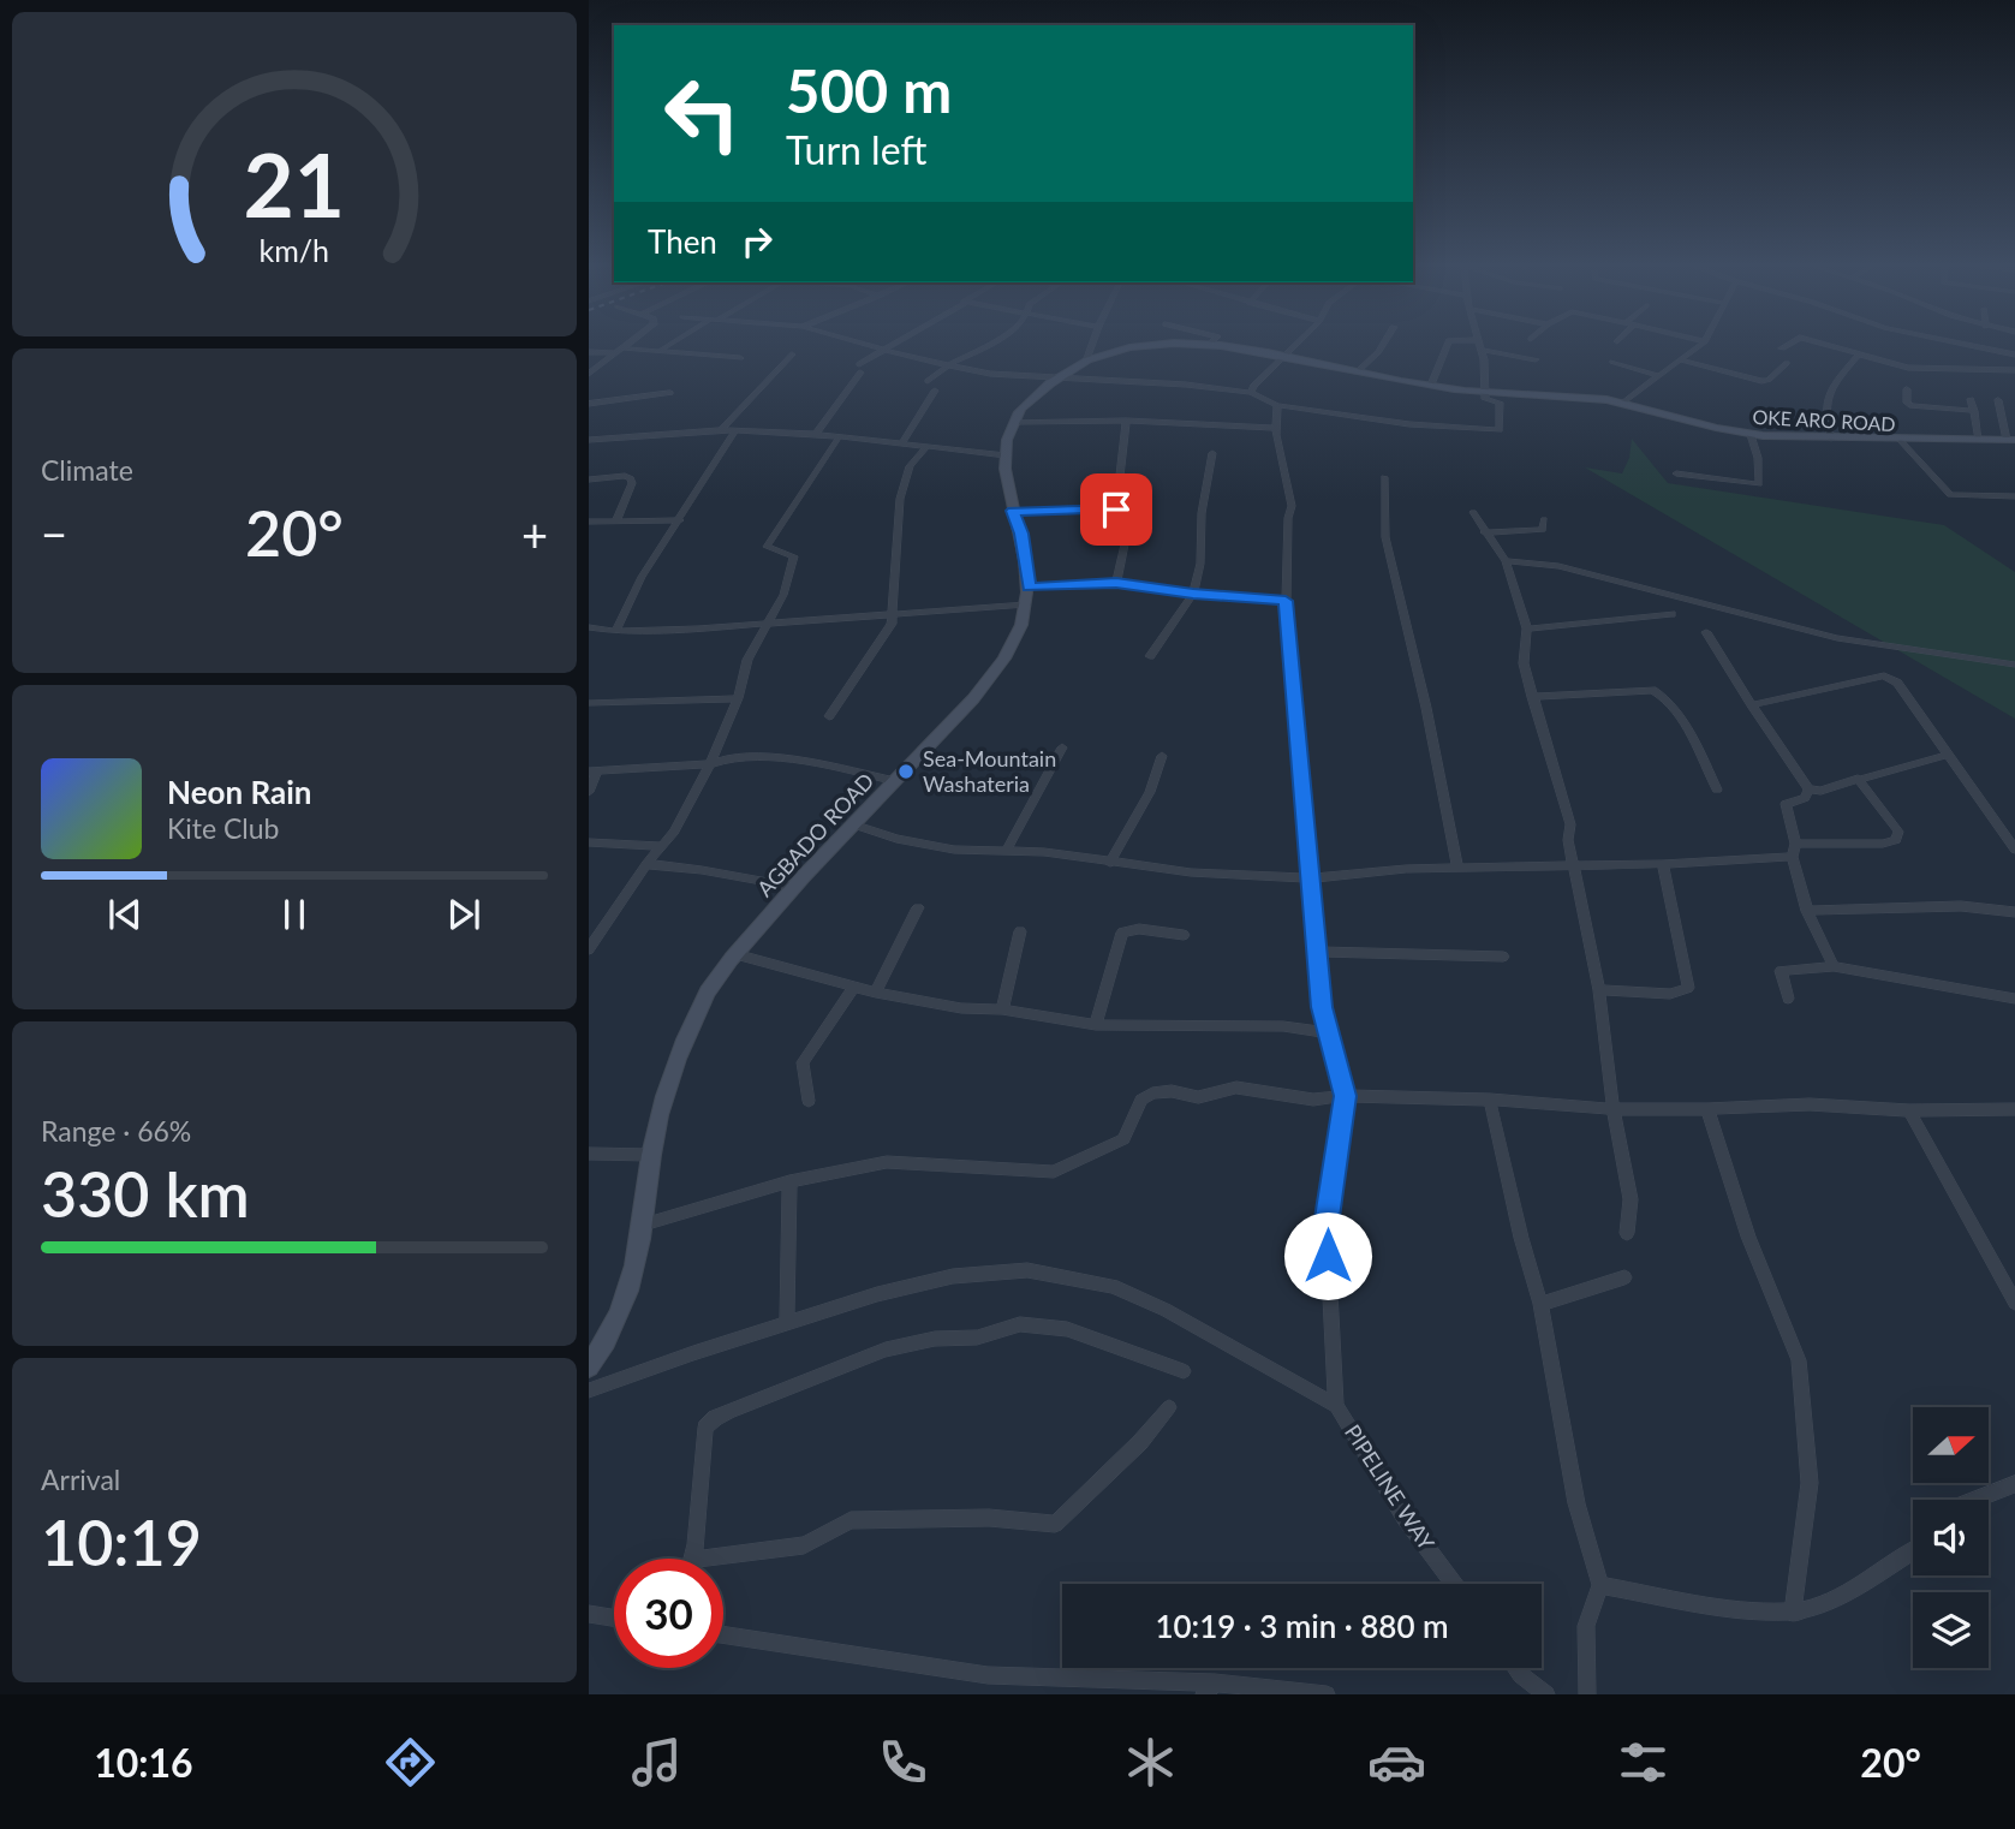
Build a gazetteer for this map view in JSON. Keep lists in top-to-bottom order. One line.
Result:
{"streets":{"main road":["OKE ARO ROAD","AGBADO ROAD"],"street":["PIPELINE WAY"]},"crossings":[["OKE ARO ROAD","AGBADO ROAD"]],"places":["Sea-Mountain Washateria"],"north":"right","page":{"turn":["500 m","Turn left"],"then":"Then","tile":["Climate",["Range · 66%","330 km"],["Arrival","10:19"]],"heat":["−","20°","+"],"song":["Neon Rain","Kite Club"],"limit":"30","trip":"10:19 · 3 min · 880 m","tabs":["10:16","20°"],"gauge":["21","km/h"]}}
